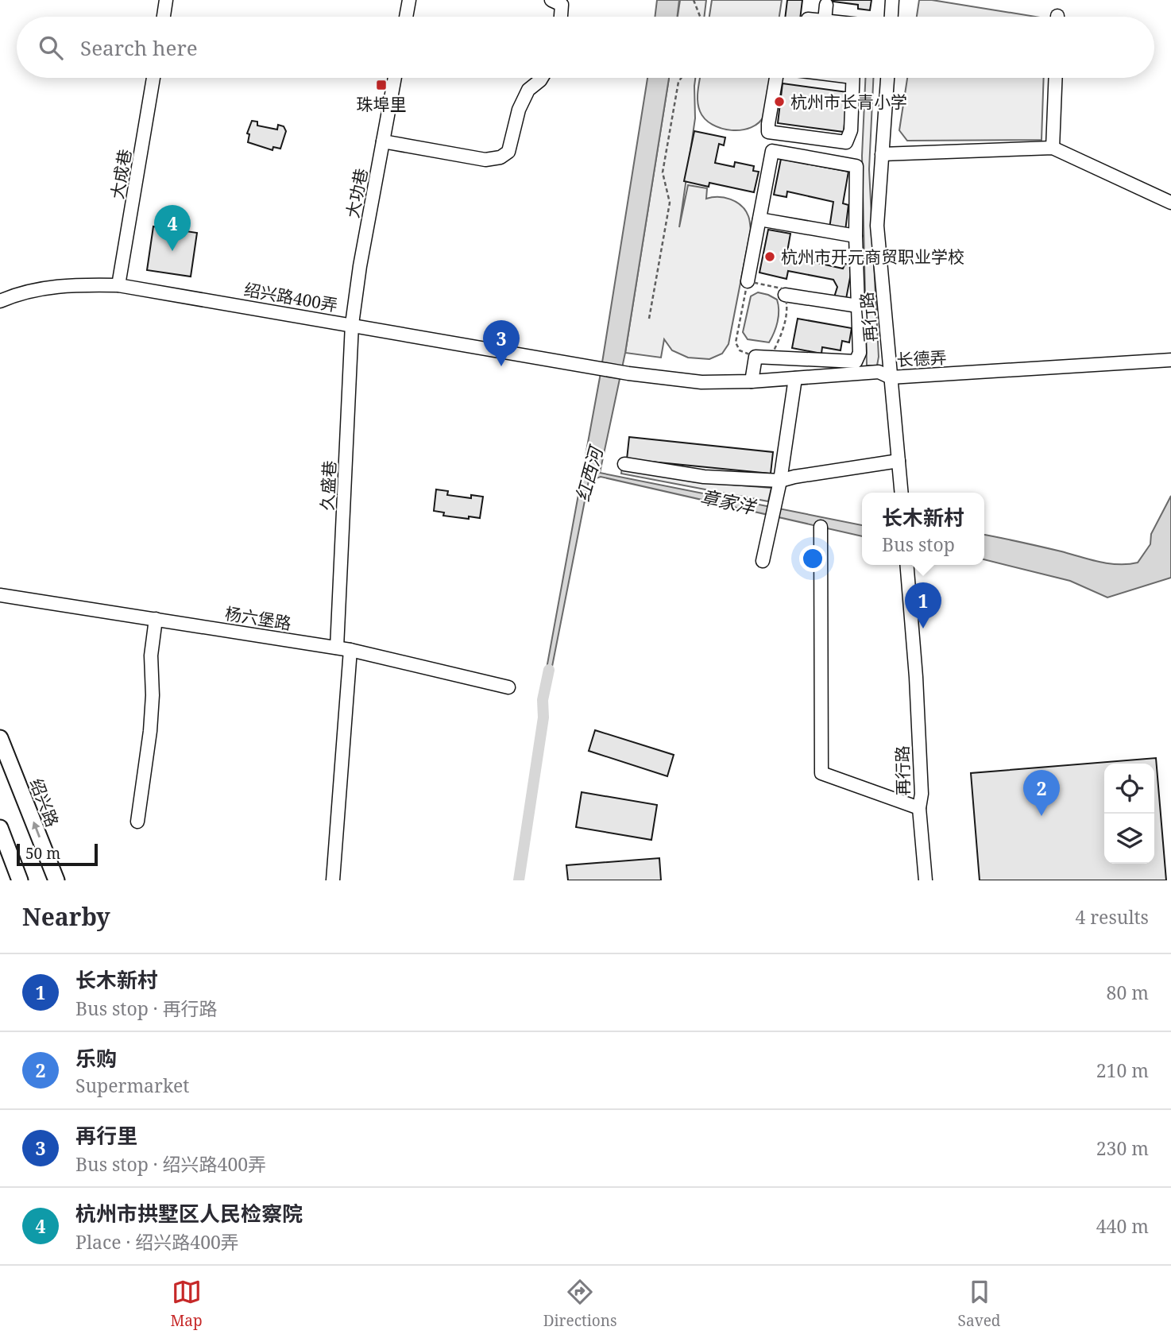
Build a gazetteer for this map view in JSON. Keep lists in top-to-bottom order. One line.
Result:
{"streets":{"main road":["绍兴路"],"street":["大成巷","大功巷","绍兴路400弄","再行路","长德弄","久盛巷","杨六堡路"]},"crossings":[["大成巷","绍兴路400弄"],["大功巷","绍兴路400弄"],["大功巷","久盛巷"],["绍兴路400弄","长德弄"],["绍兴路400弄","久盛巷"],["再行路","长德弄"],["久盛巷","杨六堡路"]],"water":["红西河","章家洋"],"places":{"transit":["珠埠里"],"other":["杭州市长青小学","杭州市开元商贸职业学校"]},"scale_bar":"50 m","page":{"search":"Search here","pins":["4","3","1","2"],"popup":["长木新村","Bus stop"],"scale":"50 m","heading":["Nearby","4 results"],"list":[{"mark":"1","name":"长木新村","note":"Bus stop · 再行路","value":"80 m"},{"mark":"2","name":"乐购","note":"Supermarket","value":"210 m"},{"mark":"3","name":"再行里","note":"Bus stop · 绍兴路400弄","value":"230 m"},{"mark":"4","name":"杭州市拱墅区人民检察院","note":"Place · 绍兴路400弄","value":"440 m"}],"nav":["Map","Directions","Saved"]}}
